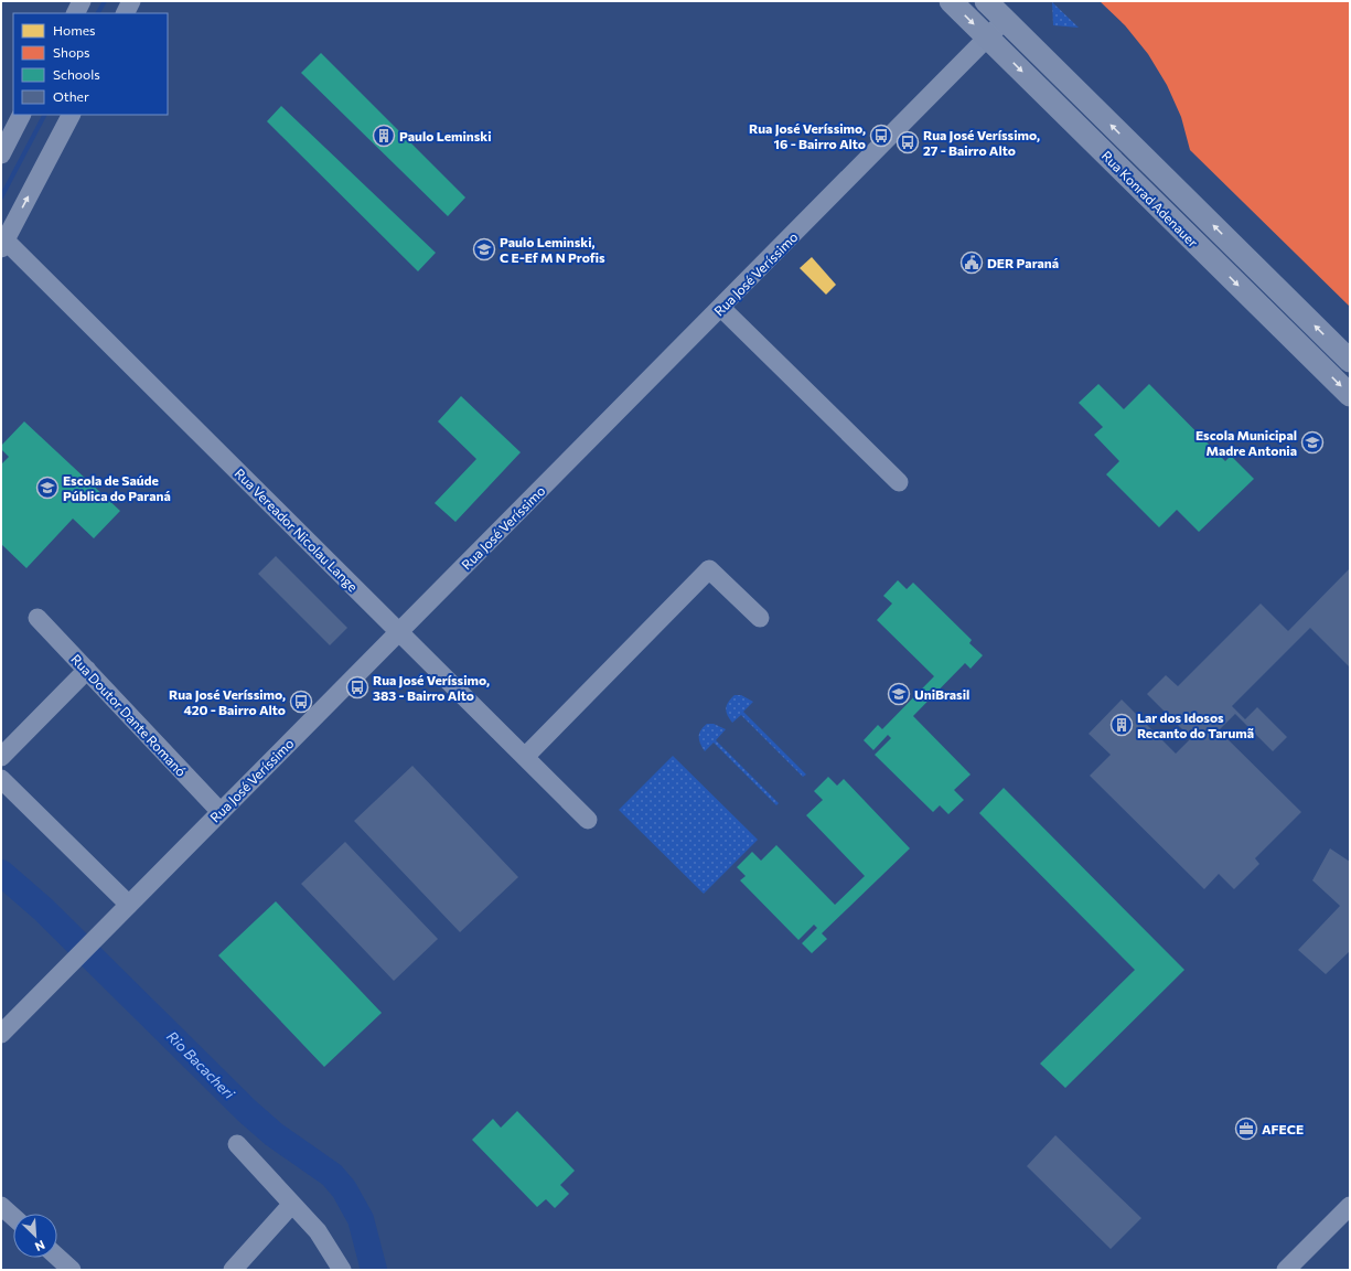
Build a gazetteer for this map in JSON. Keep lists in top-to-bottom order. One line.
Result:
{"streets":{"main road":["Rua Konrad Adenauer"],"street":["Rua José Veríssimo","Rua Vereador Nicolau Lange","Rua Doutor Dante Romanó"]},"crossings":[["Rua Konrad Adenauer","Rua José Veríssimo"],["Rua José Veríssimo","Rua Vereador Nicolau Lange"],["Rua José Veríssimo","Rua Doutor Dante Romanó"]],"water":["Rio Bacacheri"],"places":{"building":["Paulo Leminski","Lar dos Idosos Recanto do Tarumã"],"bus stop":["Rua José Veríssimo, 16 - Bairro Alto","Rua José Veríssimo, 27 - Bairro Alto","Rua José Veríssimo, 383 - Bairro Alto","Rua José Veríssimo, 420 - Bairro Alto"],"school or university":["Paulo Leminski, C E-Ef M N Profis","Escola Municipal Madre Antonia","Escola de Saúde Pública do Paraná","UniBrasil"],"public building":["DER Paraná"],"office":["AFECE"]},"legend":["Homes","Shops","Schools","Other"],"north":"bottom right"}
